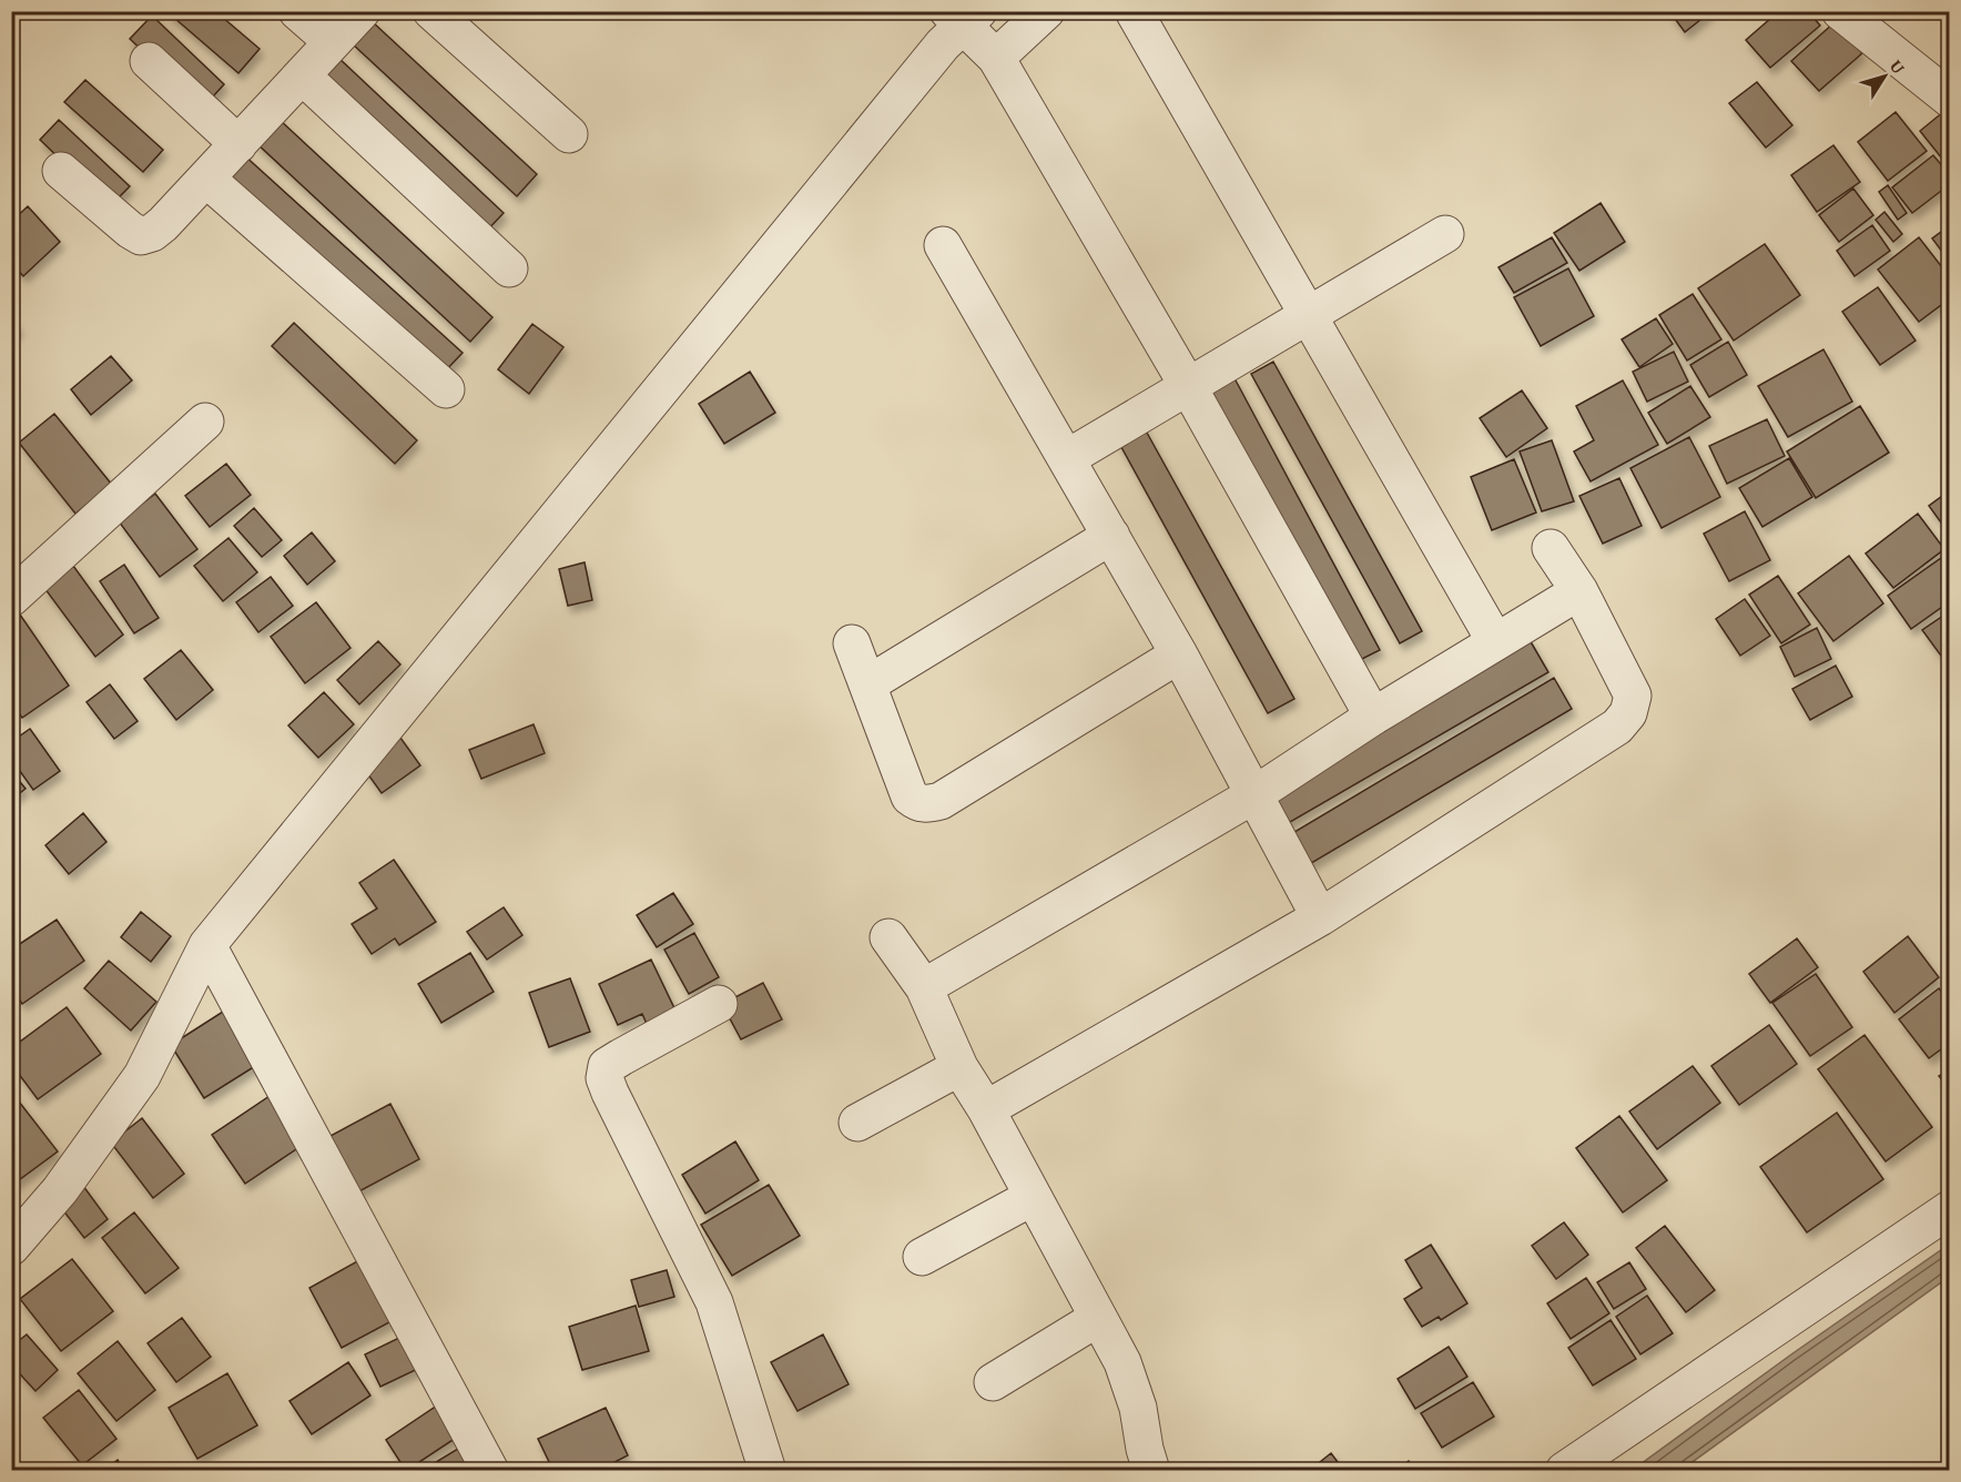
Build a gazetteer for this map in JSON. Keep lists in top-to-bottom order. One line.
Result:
{"north":"top right"}
